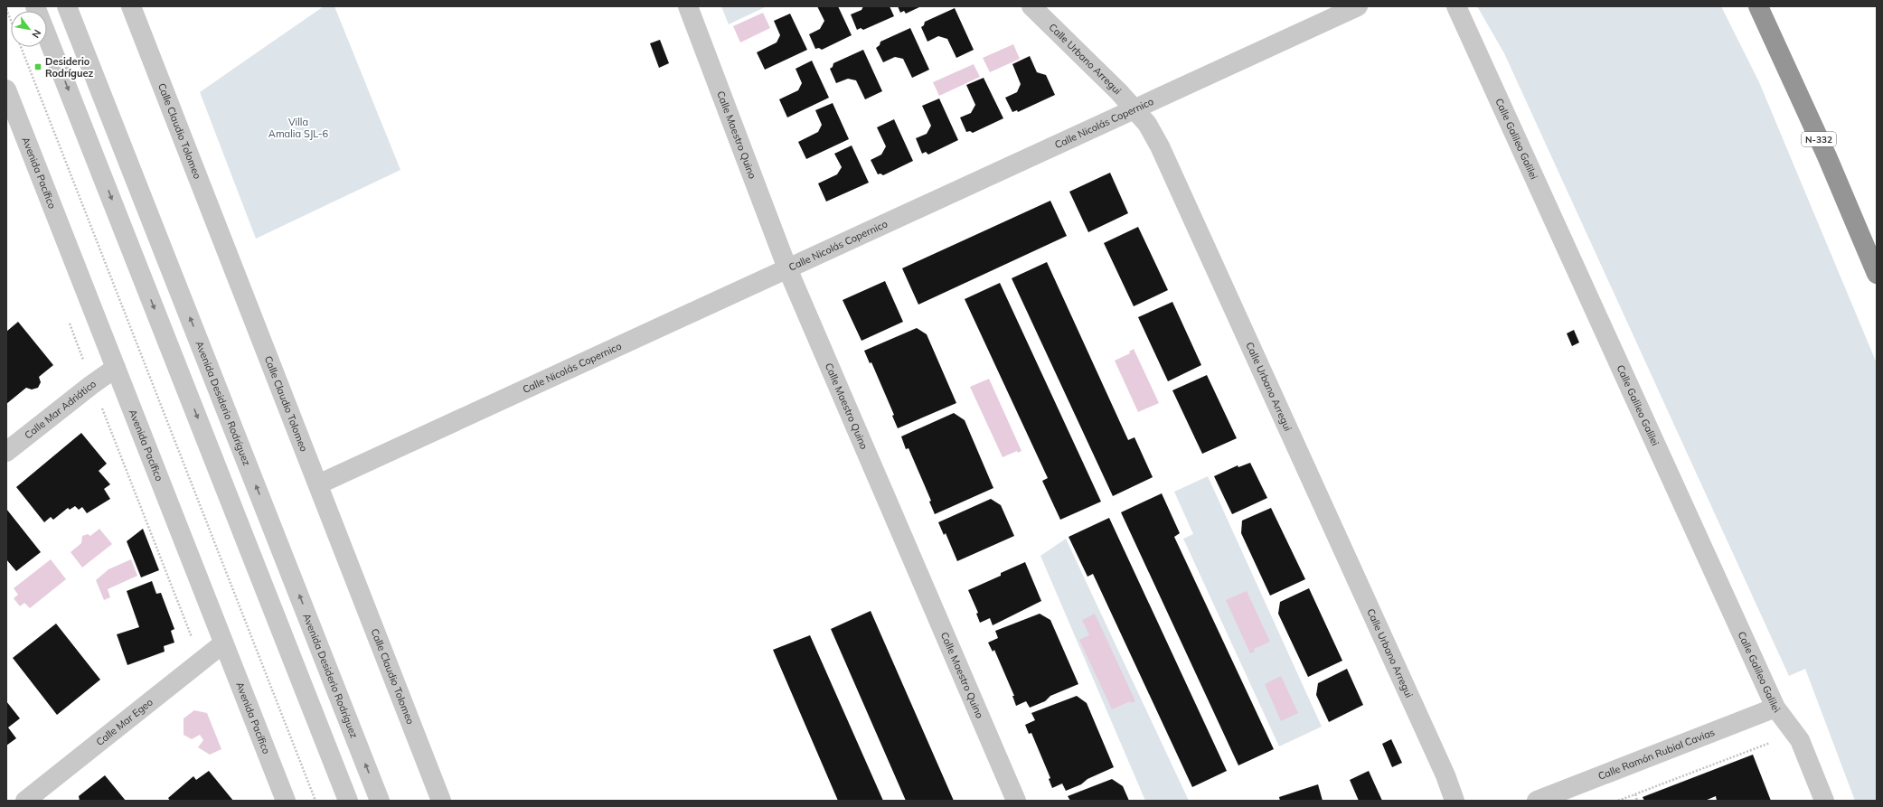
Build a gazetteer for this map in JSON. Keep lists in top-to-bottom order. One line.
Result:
{"streets":{"highway":["N-332"],"street":["Calle Urbano Arregui","Calle Nicolás Copernico","Calle Claudio Tolomeo","Calle Maestro Quino","Calle Galileo Galilei","Avenida Pacífico","Avenida Desiderio Rodríguez","Calle Mar Adriático","Calle Mar Egeo","Calle Ramón Rubial Cavias"]},"crossings":[["Calle Urbano Arregui","Calle Nicolás Copernico"],["Calle Nicolás Copernico","Calle Claudio Tolomeo"],["Calle Nicolás Copernico","Calle Maestro Quino"],["Calle Galileo Galilei","Calle Ramón Rubial Cavias"],["Avenida Pacífico","Calle Mar Adriático"],["Avenida Pacífico","Calle Mar Egeo"]],"parks":["Villa Amalia SJL-6"],"places":{"transit":["Desiderio Rodríguez"]},"north":"bottom right"}
